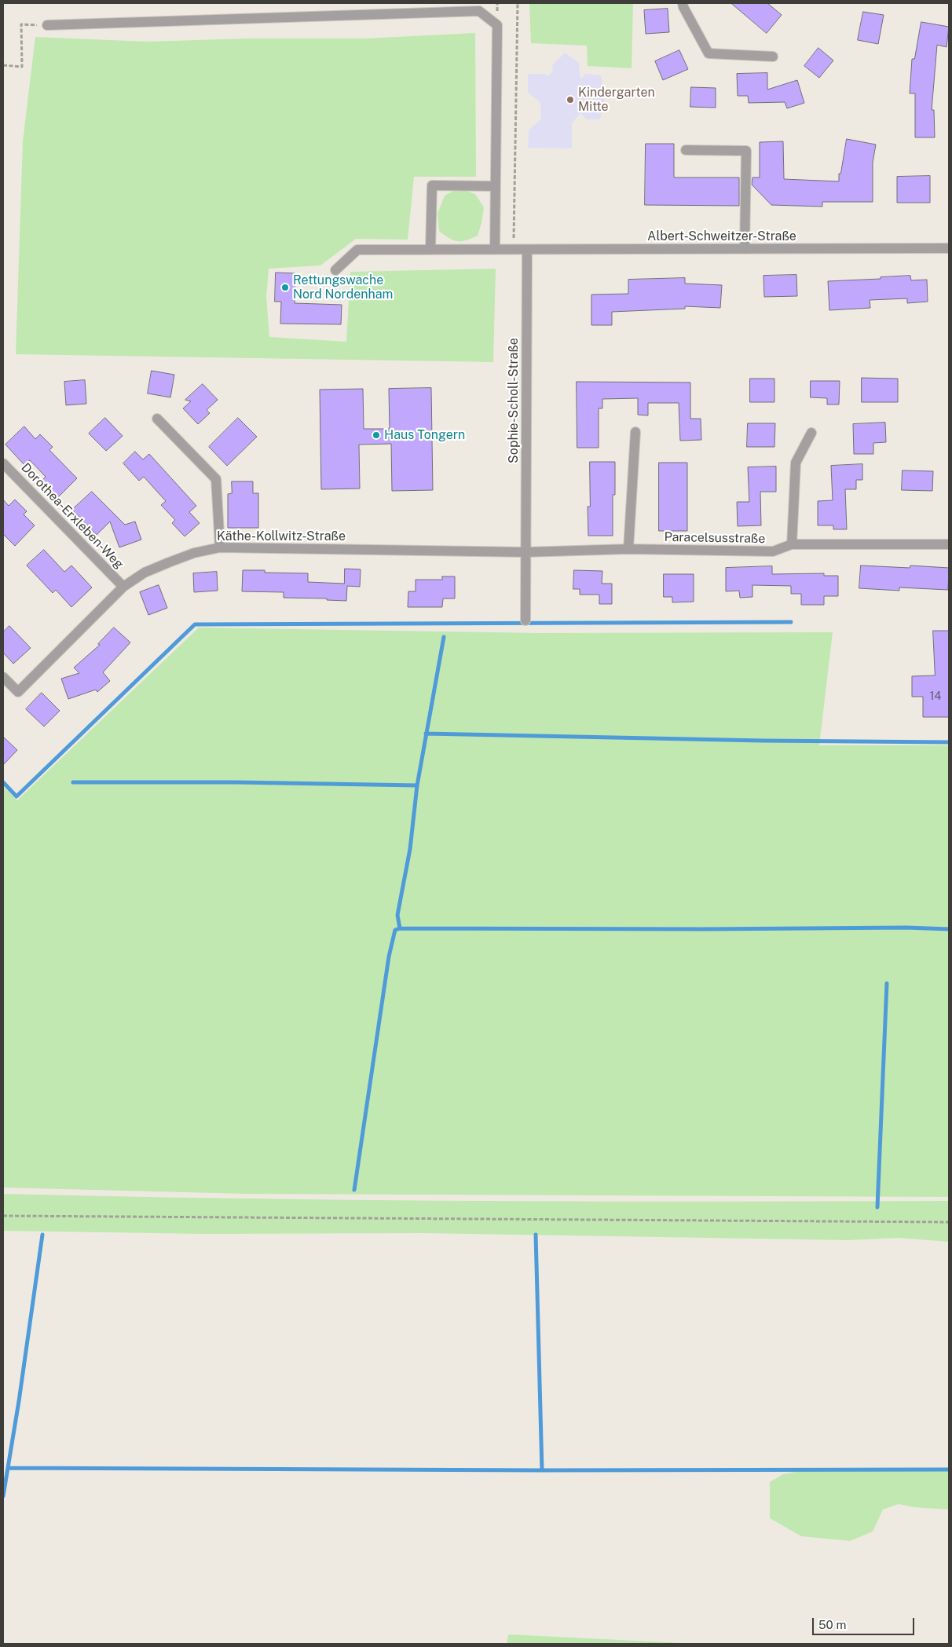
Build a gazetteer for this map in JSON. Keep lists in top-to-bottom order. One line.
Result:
{"streets":{"street":["Albert-Schweitzer-Straße","Sophie-Scholl-Straße","Dorothea-Erxleben-Weg","Käthe-Kollwitz-Straße","Paracelsusstraße"]},"crossings":[["Albert-Schweitzer-Straße","Sophie-Scholl-Straße"],["Sophie-Scholl-Straße","Käthe-Kollwitz-Straße"],["Sophie-Scholl-Straße","Paracelsusstraße"],["Dorothea-Erxleben-Weg","Käthe-Kollwitz-Straße"],["Käthe-Kollwitz-Straße","Paracelsusstraße"]],"places":["Kindergarten Mitte","Rettungswache Nord Nordenham","Haus Tongern"],"house_numbers":["14"],"scale_bar":"50 m"}
